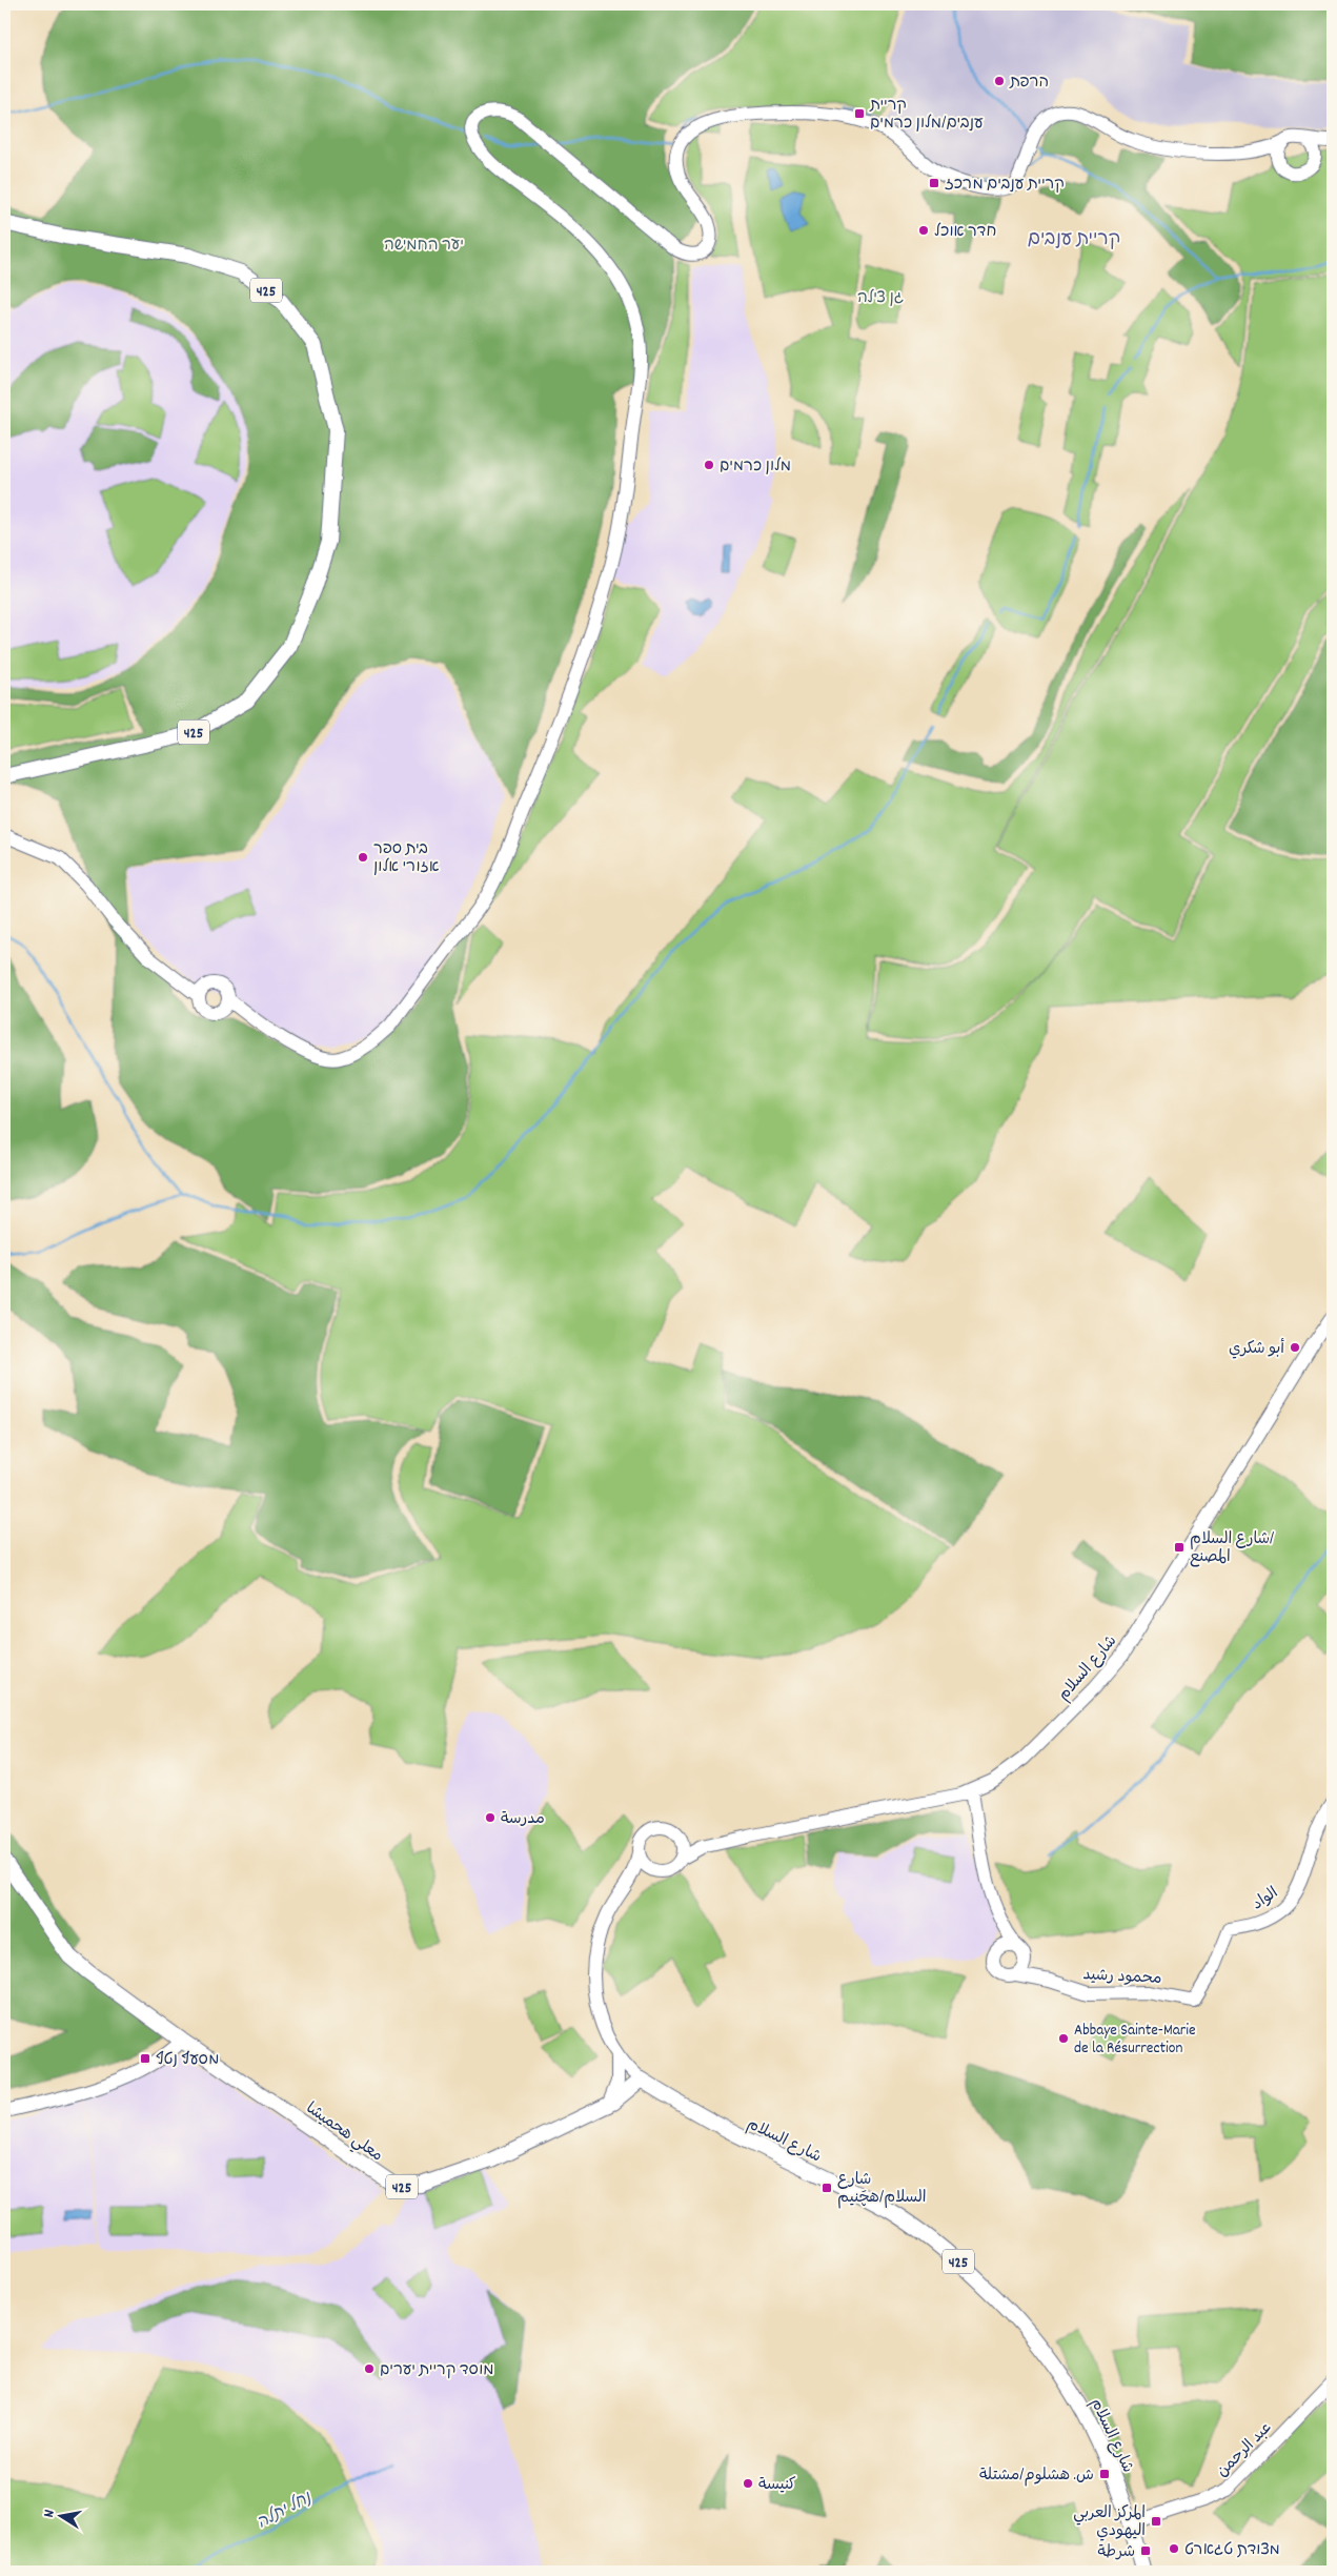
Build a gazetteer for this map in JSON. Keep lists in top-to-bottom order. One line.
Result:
{"streets":{"main road":["425","شارع السلام","الواد","محمود رشيد","معلي هحميشا","عبد الرحمن"]},"crossings":[["425","معلي هحميشا"],["شارع السلام","معلي هحميشا"],["شارع السلام","عبد الرحمن"],["الواد","محمود رشيد"]],"districts":["קריית ענבים"],"water":["נחל יתלה"],"parks":["יער החמישה","גן צילה"],"places":{"other":["הרפת","חדר אוכל","מלון כרמים","בית ספר אזורי אלון","أبو شكري","مدرسة","Abbaye Sainte-Marie de la Résurrection","מוסד קריית יערים","كنيسة","מצודת טגארט"],"transit":["קריית ענבים/מלון כרמים","קריית ענבים מרכז","شارع السلام/ المصنع","מסעף נטף","شارع السلام/هچَنيم","ش. هشلوم/مشتلة","المركز العربي اليهودي","شرطة"]},"north":"left"}
